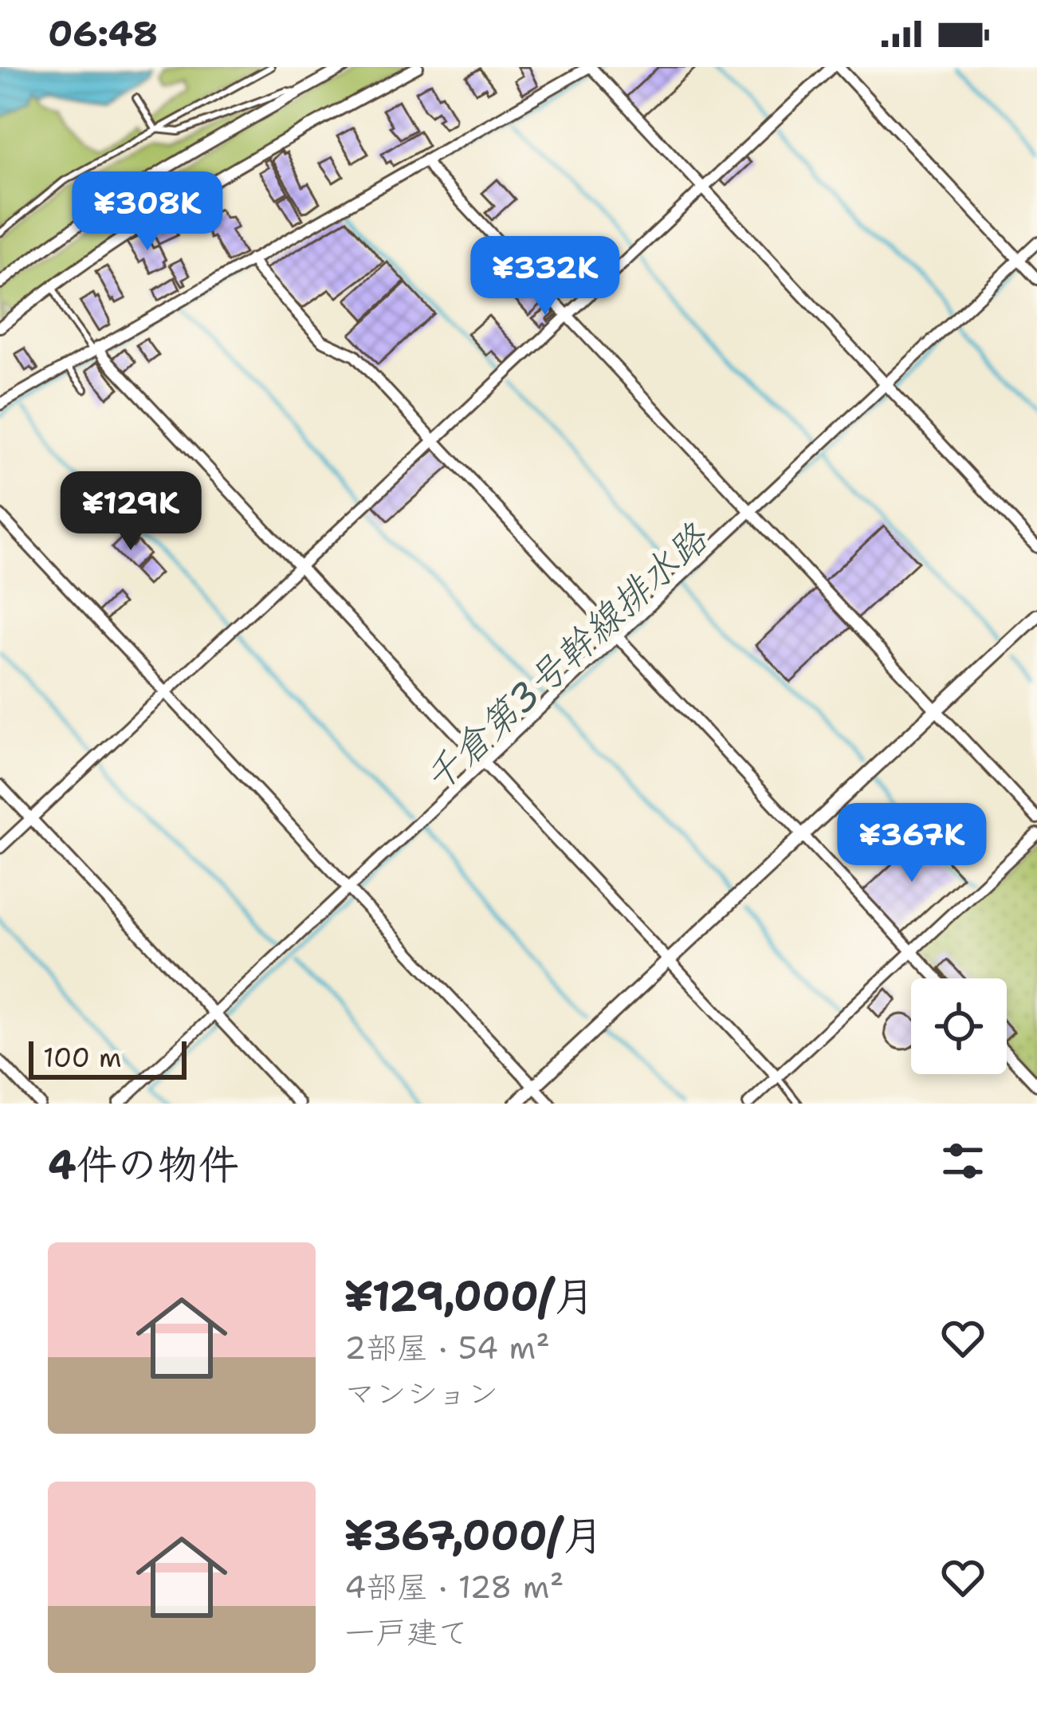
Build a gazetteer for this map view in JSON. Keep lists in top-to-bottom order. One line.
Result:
{"water":["千倉第3号幹線排水路"],"scale_bar":"100 m","page":{"status":"06:48","price":["¥308K","¥332K","¥129K","¥367K"],"scale":"100 m","heading":"4件の物件","list":[{"name":"¥129,000/月","note":"2部屋 · 54 m² · マンション"},{"name":"¥367,000/月","note":"4部屋 · 128 m² · 一戸建て"}]}}
